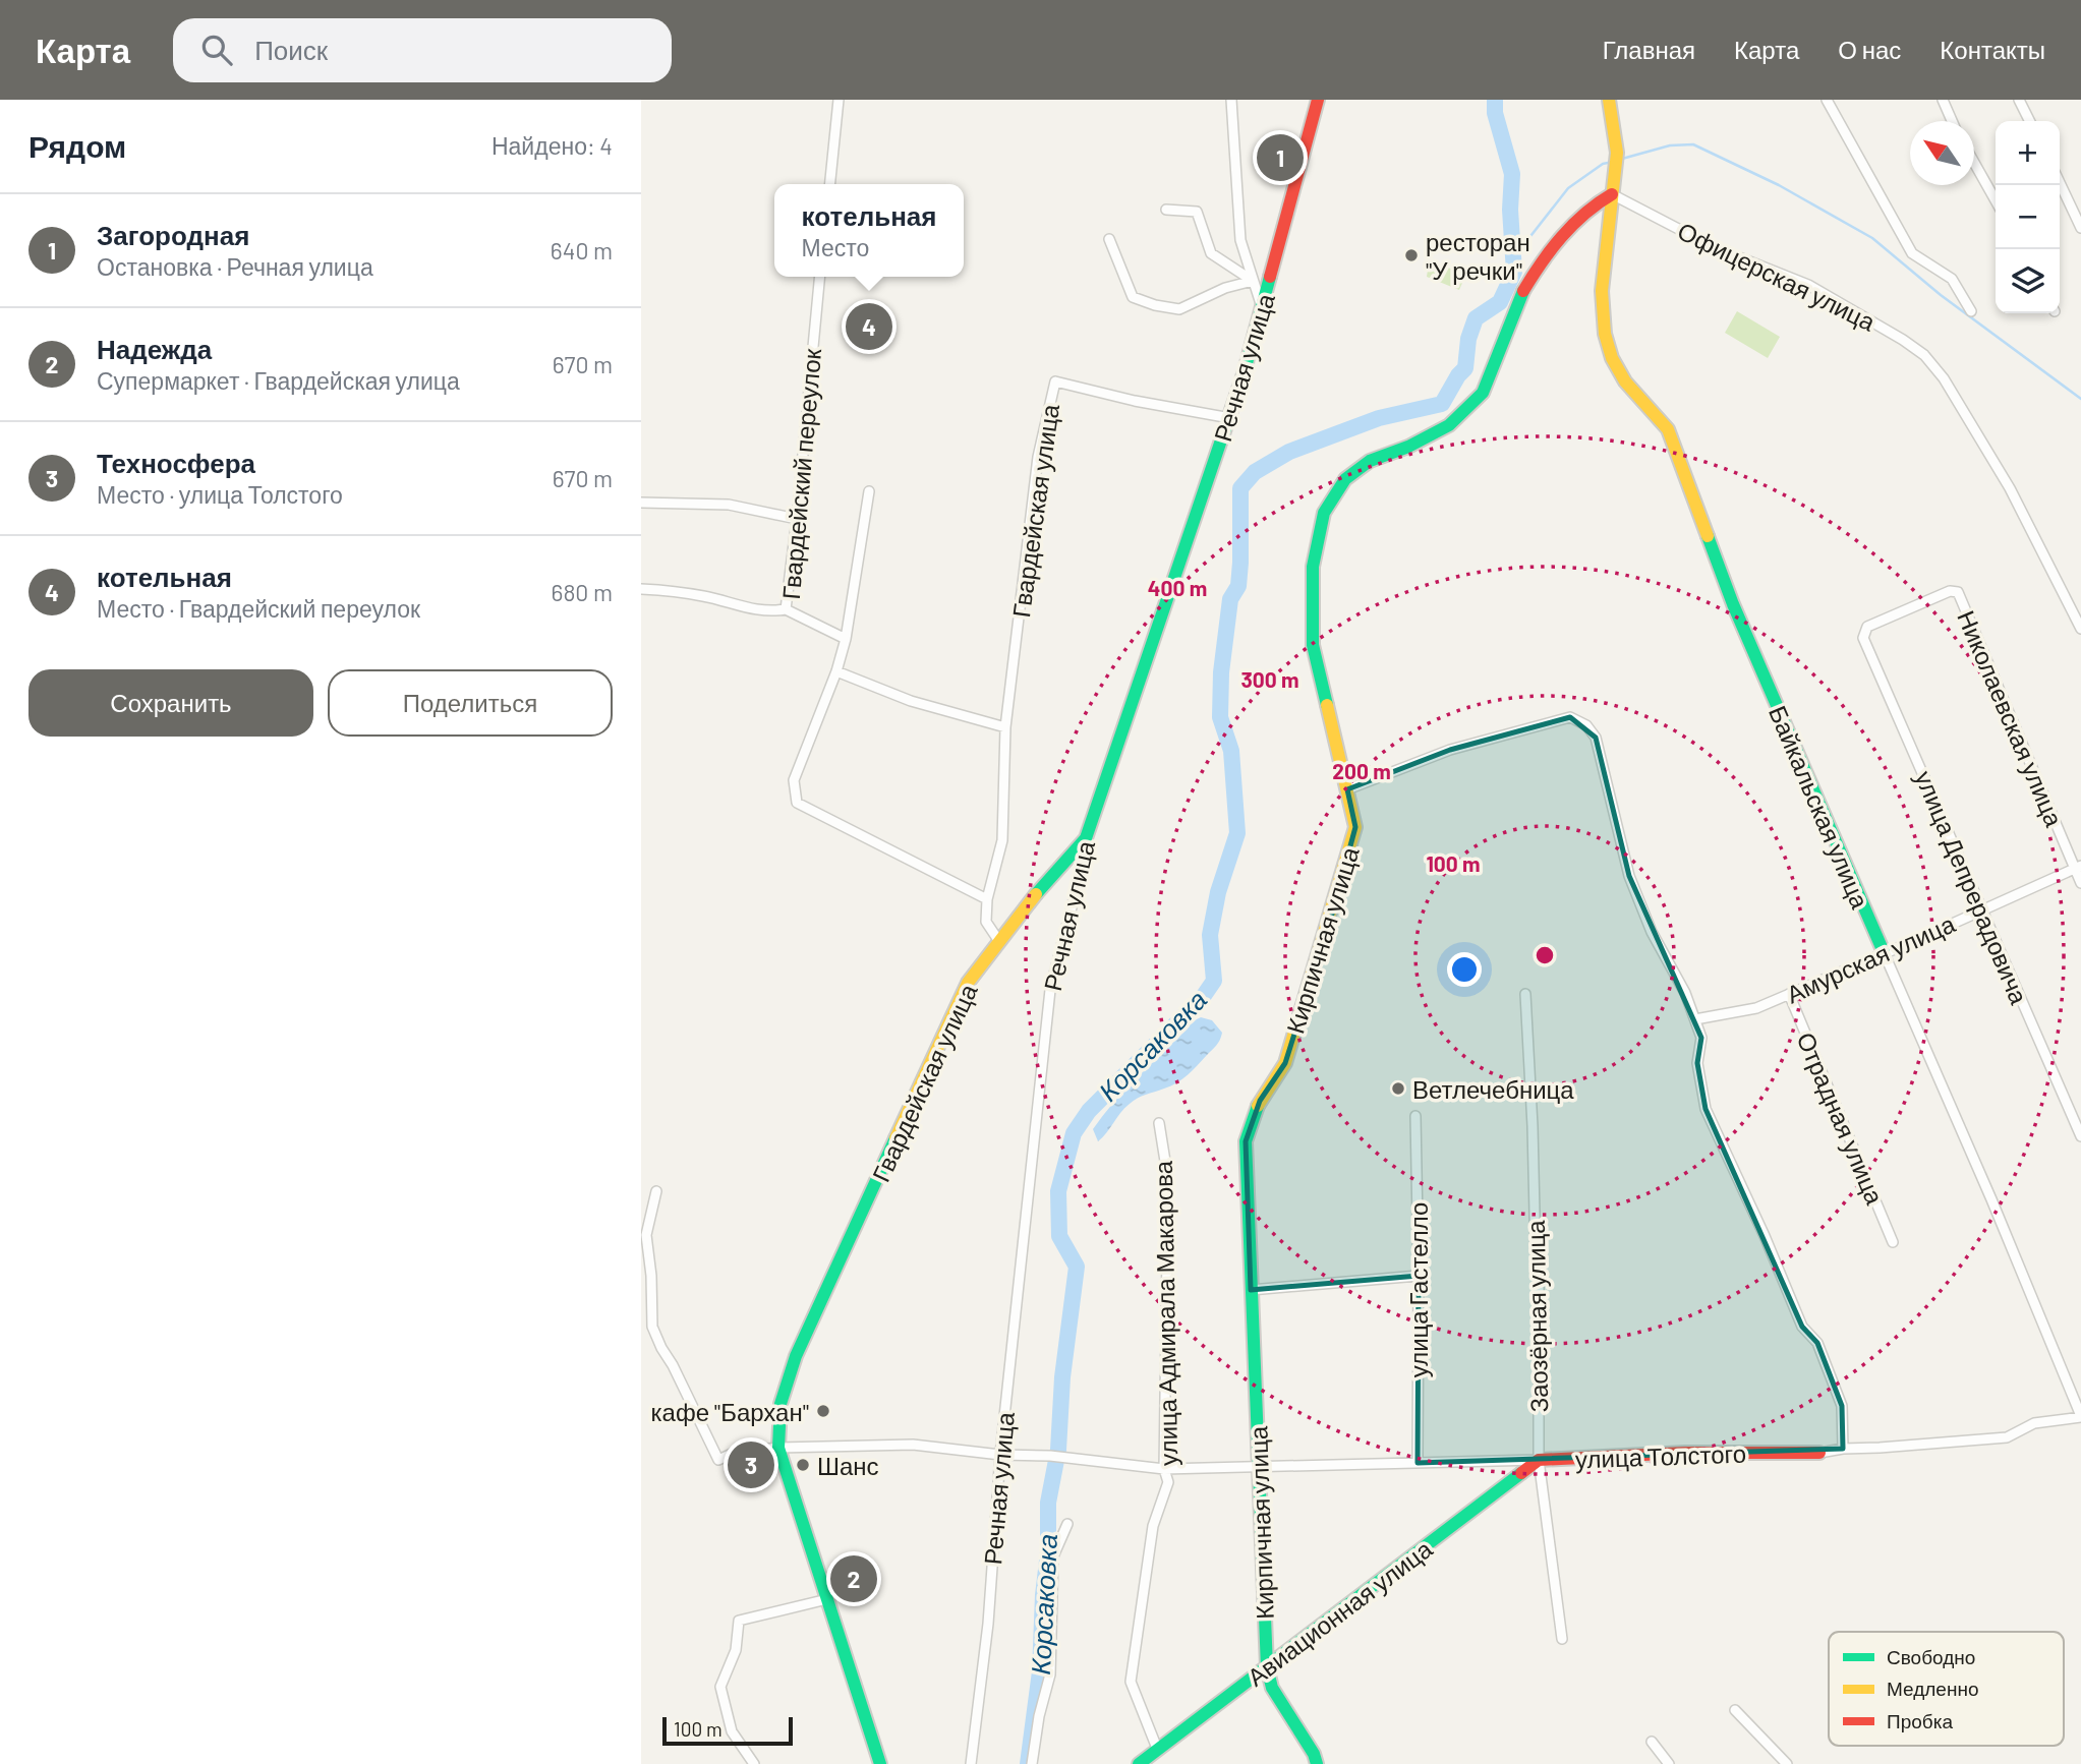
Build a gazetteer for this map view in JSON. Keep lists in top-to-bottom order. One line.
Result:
{"streets":{"street":["Офицерская улица","Речная улица","Гвардейский переулок","Гвардейская улица","Николаевская улица","Байкальская улица","улица Депрерадовича","Кирпичная улица","Амурская улица","Отрадная улица","улица Гастелло","улица Адмирала Макарова","Заозёрная улица","улица Толстого","Авиационная улица"]},"crossings":[["Офицерская улица","Байкальская улица"],["Офицерская улица","Кирпичная улица"],["Речная улица","Гвардейская улица"],["Речная улица","улица Толстого"],["Гвардейская улица","улица Толстого"],["Николаевская улица","улица Депрерадовича"],["Николаевская улица","Амурская улица"],["Байкальская улица","Кирпичная улица"],["Байкальская улица","Амурская улица"],["Байкальская улица","улица Толстого"],["улица Депрерадовича","Амурская улица"],["Кирпичная улица","улица Толстого"],["Кирпичная улица","Авиационная улица"],["Амурская улица","Отрадная улица"],["улица Гастелло","улица Толстого"],["улица Адмирала Макарова","улица Толстого"],["улица Адмирала Макарова","Авиационная улица"],["Заозёрная улица","улица Толстого"],["Заозёрная улица","Авиационная улица"],["улица Толстого","Авиационная улица"]],"water":["Корсаковка"],"places":["ресторан \"У речки\"","Ветлечебница","кафе \"Бархан\"","Шанс"],"legend":["Свободно","Медленно","Пробка"],"scale_bar":"100 m","north":"top left","page":{"header":"Карта","search":"Поиск","nav":["Главная","Карта","О нас","Контакты"],"heading":["Рядом","Найдено: 4"],"map_buttons":["+","−"],"pins":["1","4","3","2"],"popup":["котельная","Место"],"list":[{"mark":"1","name":"Загородная","note":"Остановка · Речная улица","value":"640 m"},{"mark":"2","name":"Надежда","note":"Супермаркет · Гвардейская улица","value":"670 m"},{"mark":"3","name":"Техносфера","note":"Место · улица Толстого","value":"670 m"},{"mark":"4","name":"котельная","note":"Место · Гвардейский переулок","value":"680 m"}],"buttons":["Сохранить","Поделиться"],"scale":"100 m"},"rings":["400 m","300 m","200 m","100 m"]}
